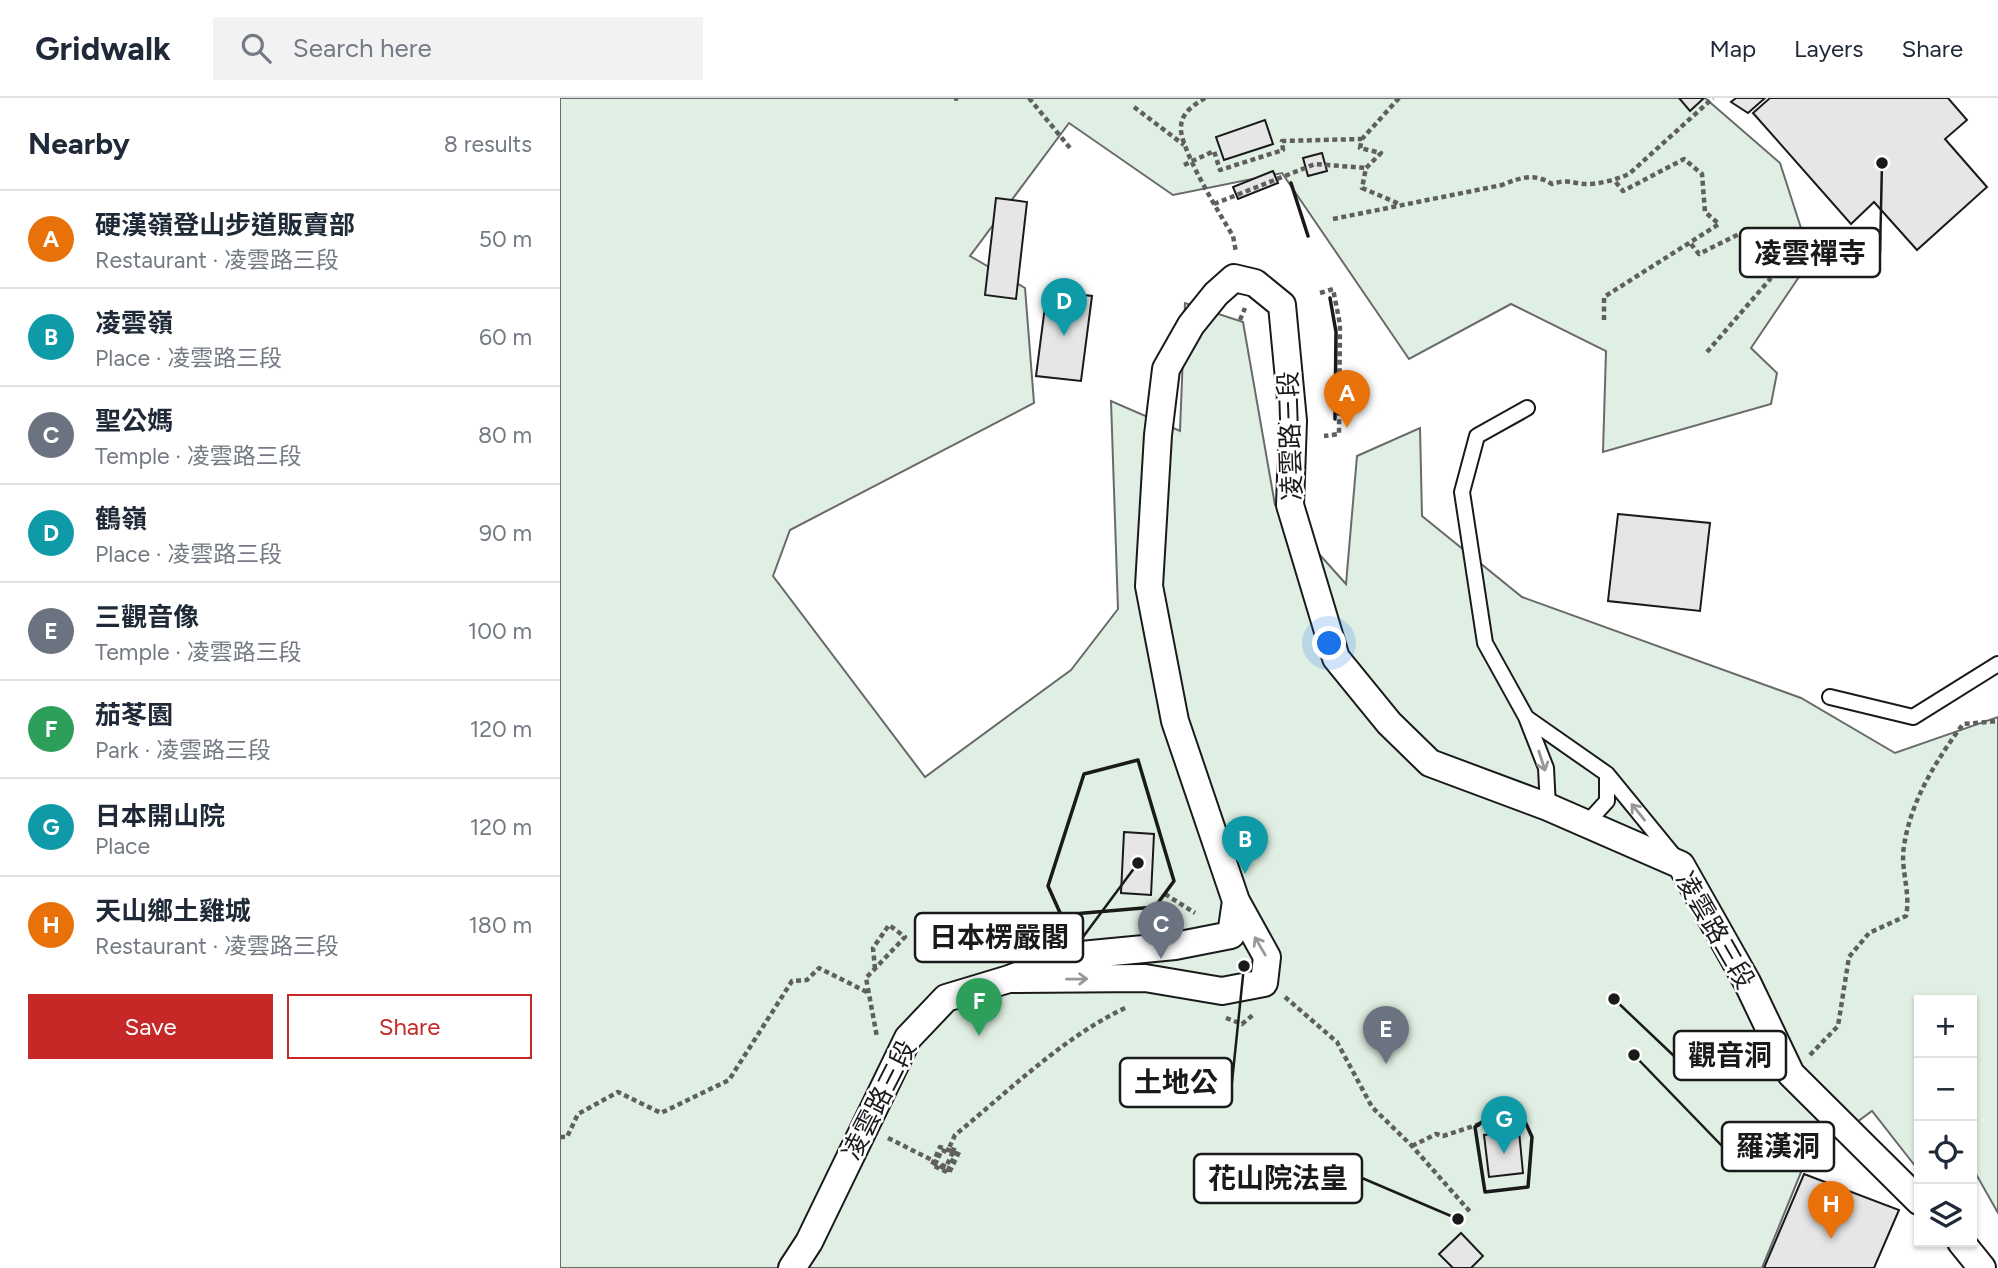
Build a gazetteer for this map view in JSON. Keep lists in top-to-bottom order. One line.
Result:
{"streets":{"street":["凌雲路三段"]},"places":["凌雲禪寺","日本楞嚴閣","土地公","觀音洞","羅漢洞","花山院法皇"],"page":{"header":"Gridwalk","search":"Search here","nav":["Map","Layers","Share"],"heading":["Nearby","8 results"],"list":[{"mark":"A","name":"硬漢嶺登山步道販賣部","note":"Restaurant · 凌雲路三段","value":"50 m"},{"mark":"B","name":"凌雲嶺","note":"Place · 凌雲路三段","value":"60 m"},{"mark":"C","name":"聖公媽","note":"Temple · 凌雲路三段","value":"80 m"},{"mark":"D","name":"鶴嶺","note":"Place · 凌雲路三段","value":"90 m"},{"mark":"E","name":"三觀音像","note":"Temple · 凌雲路三段","value":"100 m"},{"mark":"F","name":"茄苳園","note":"Park · 凌雲路三段","value":"120 m"},{"mark":"G","name":"日本開山院","note":"Place","value":"120 m"},{"mark":"H","name":"天山鄉土雞城","note":"Restaurant · 凌雲路三段","value":"180 m"}],"pins":["D","A","B","C","F","E","G","H"],"buttons":["Save","Share"],"map_buttons":["+","−"]}}
